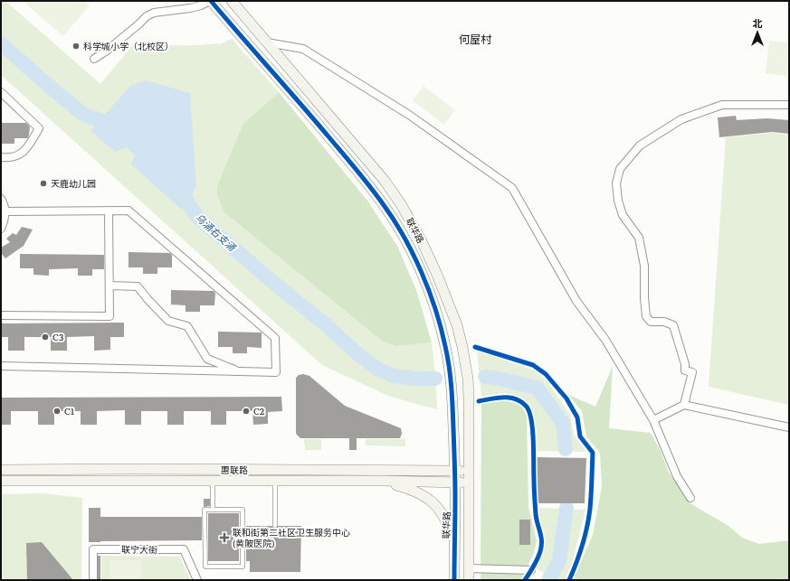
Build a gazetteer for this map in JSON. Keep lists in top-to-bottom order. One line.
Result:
{"streets":{"street":["联华路","惠联路","联宁大街"]},"crossings":[["联华路","惠联路"]],"districts":["何屋村"],"water":["乌涌右支涌"],"places":{"other":["科学城小学（北校区）","天鹿幼儿园","C3","C1","C2"],"health":["联和街第二社区卫生服务中心 (黄陂医院)"]},"north":"top"}
